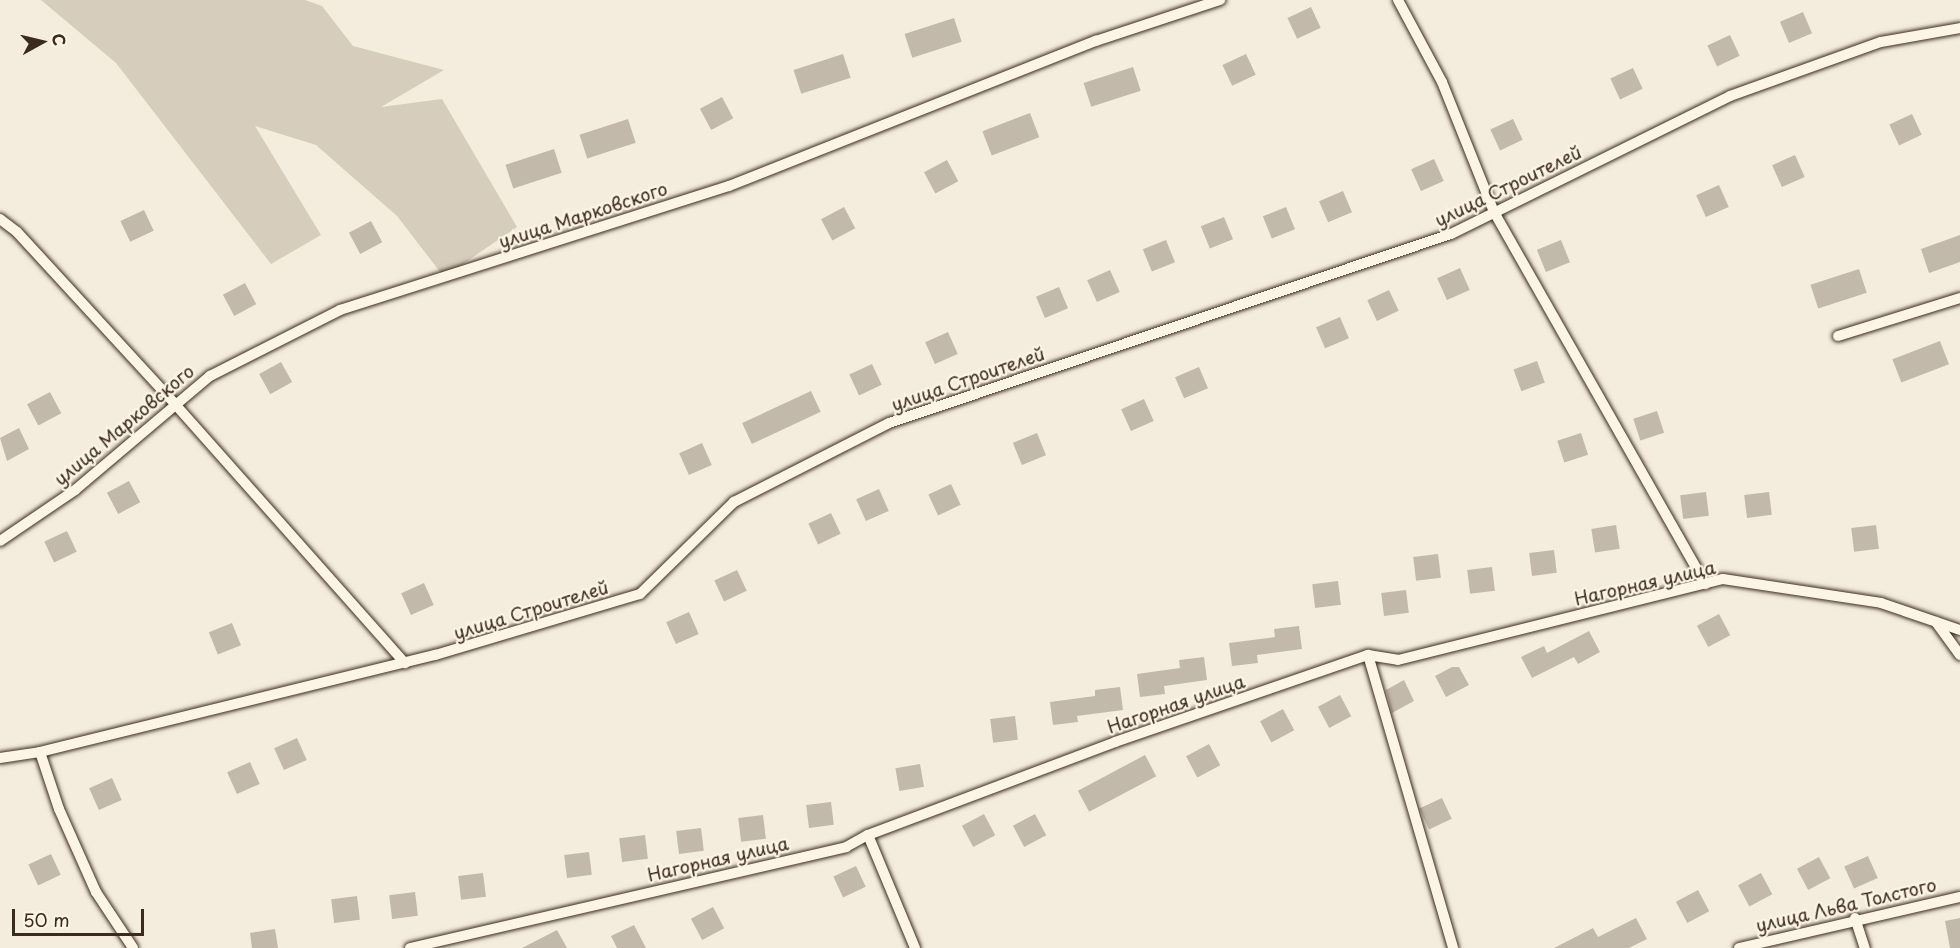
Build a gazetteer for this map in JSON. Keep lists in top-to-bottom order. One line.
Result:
{"streets":{"lane":["улица Строителей","улица Марковского","Нагорная улица","улица Льва Толстого"]},"scale_bar":"50 m","north":"right"}
